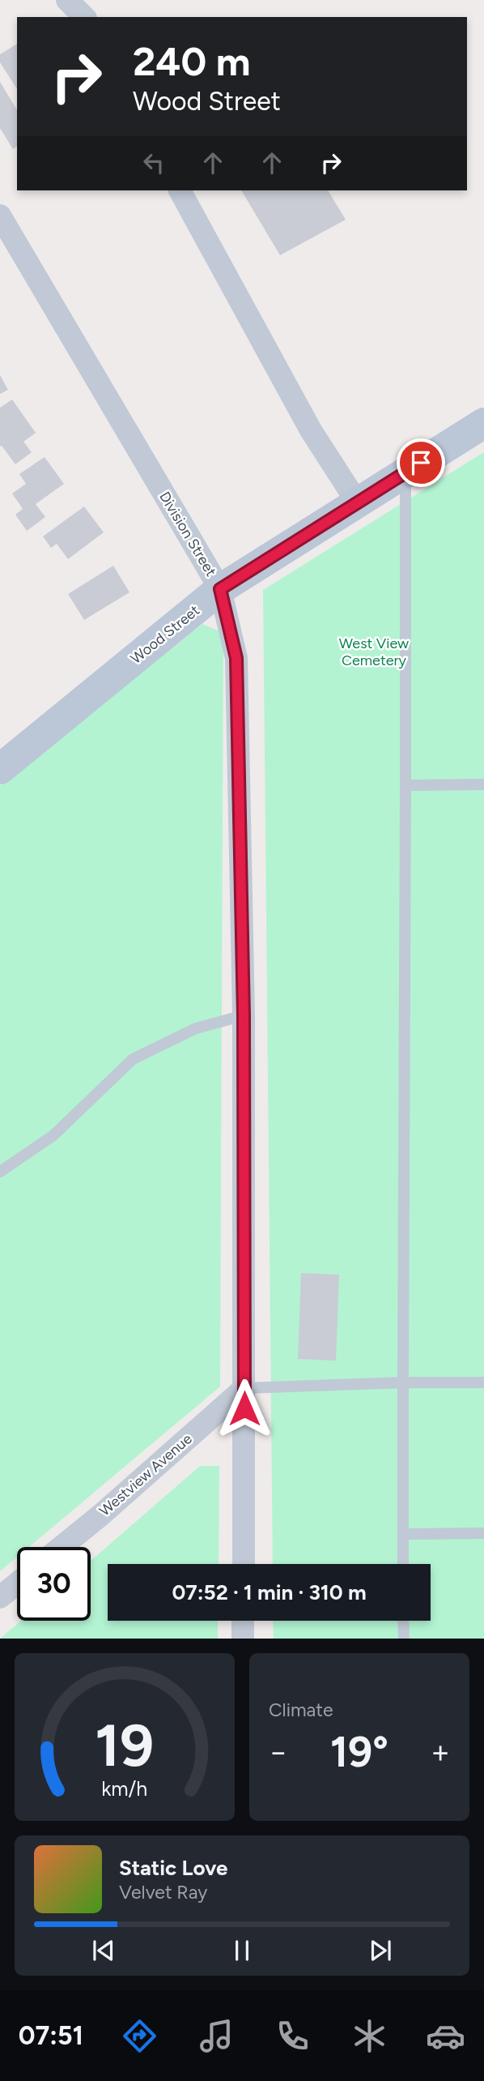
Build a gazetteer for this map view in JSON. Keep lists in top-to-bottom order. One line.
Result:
{"streets":{"street":["Division Street","Wood Street","Westview Avenue"]},"crossings":[["Division Street","Wood Street"],["Division Street","Westview Avenue"]],"parks":["West View Cemetery"],"page":{"turn":["240 m","Wood Street"],"limit":"30","trip":"07:52 · 1 min · 310 m","tile":"Climate","heat":["−","19°","+"],"song":["Static Love","Velvet Ray"],"tabs":"07:51","gauge":["19","km/h"]}}
